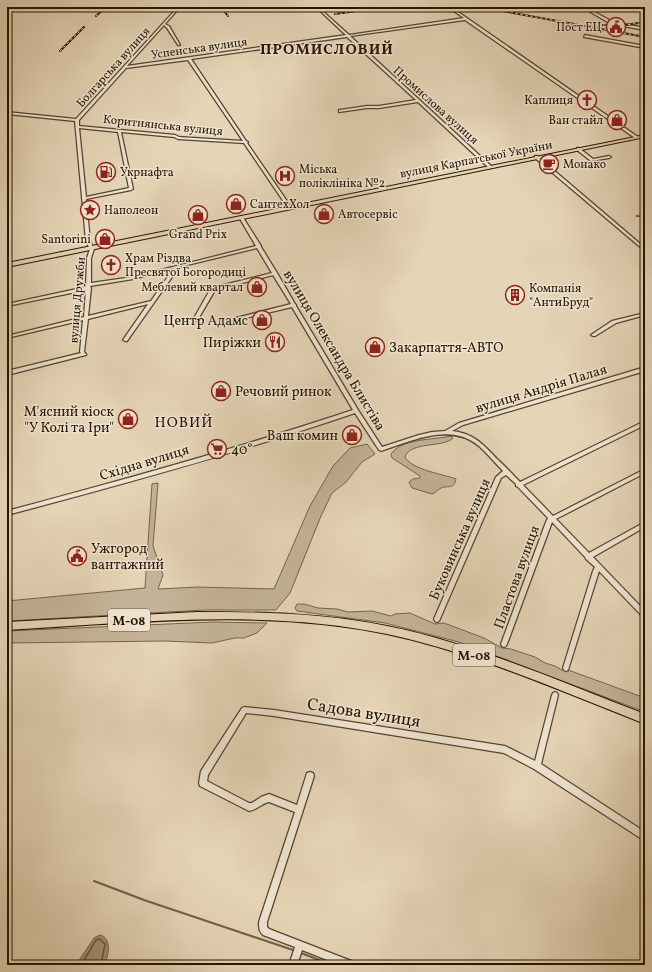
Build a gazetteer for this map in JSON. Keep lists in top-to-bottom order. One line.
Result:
{"streets":{"highway":["М-08"],"main road":["вулиця Карпатської України"],"street":["Успенська вулиця","Болгарська вулиця","Промислова вулиця","Коритнянська вулиця","вулиця Дружби","вулиця Олександра Блистіва","вулиця Андрія Палая","Східна вулиця","Буковинська вулиця","Пластова вулиця","Садова вулиця"]},"crossings":[["Успенська вулиця","Болгарська вулиця"],["Успенська вулиця","Промислова вулиця"],["Промислова вулиця","вулиця Карпатської України"],["вулиця Карпатської України","вулиця Дружби"],["вулиця Карпатської України","вулиця Олександра Блистіва"],["вулиця Олександра Блистіва","вулиця Андрія Палая"],["вулиця Олександра Блистіва","Східна вулиця"],["вулиця Олександра Блистіва","Буковинська вулиця"],["вулиця Олександра Блистіва","Пластова вулиця"]],"districts":["ПРОМИСЛОВИЙ","НОВИЙ"],"places":{"public building":["Пост ЕЦ","Ужгород вантажний"],"church":["Каплиця","Храм Різдва Пресвятої Богородиці"],"shop":["Ван стайл","СантехХол","Автосервiс","Grand Prix","Santorini","Меблевий квартал","Центр Адамс","Закарпаття-АВТО","Речовий ринок","М'ясний кіоск \"У Колі та Іри\"","Ваш комин"],"cafe":["Монако"],"fuel station":["Укрнафта"],"hospital":["Міська поліклініка №2"],"place":["Наполеон"],"building":["Компанія \"АнтиБруд\""],"restaurant":["Пиріжки"],"supermarket":["40°"]}}
